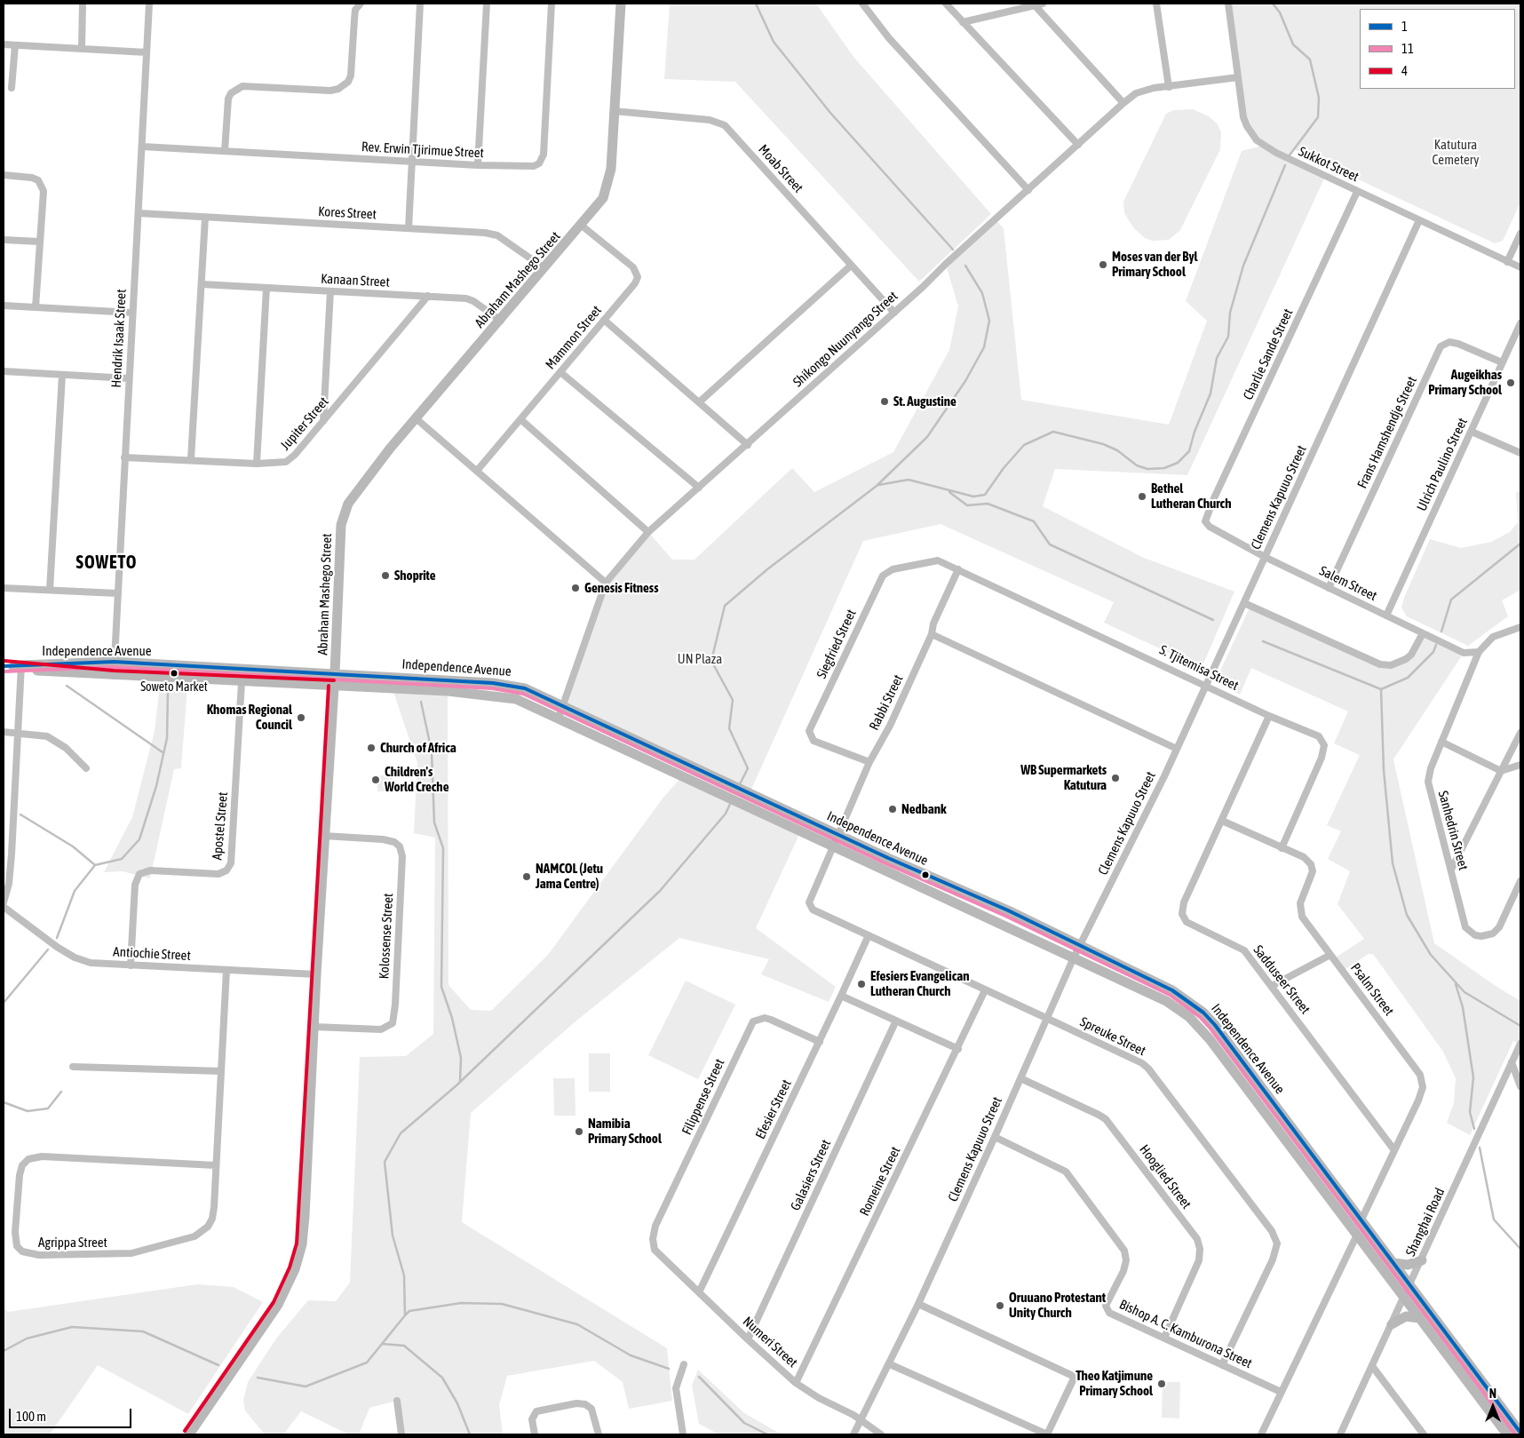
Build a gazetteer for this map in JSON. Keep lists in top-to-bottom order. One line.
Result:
{"streets":{"main road":["Abraham Mashego Street","Independence Avenue"],"street":["Rev. Erwin Tjirimue Street","Sukkot Street","Moab Street","Kores Street","Kanaan Street","Mammon Street","Hendrik Isaak Street","Shikongo Nuunyango Street","Charlie Sande Street","Jupiter Street","Frans Hamshendje Street","Ulrich Paulino Street","Clemens Kapuuo Street","Salem Street","Siegfried Street","S. Tjitemisa Street","Rabbi Street","Apostel Street","Sanhedrin Street","Kolossense Street","Antiochie Street","Sadduseer Street","Psalm Street","Spreuke Street","Filippense Street","Efesier Street","Galasiers Street","Hooglied Street","Romeine Street","Shanghai Road","Agrippa Street","Bishop A. C. Kamburona Street","Numeri Street"]},"crossings":[["Rev. Erwin Tjirimue Street","Hendrik Isaak Street"],["Sukkot Street","Shikongo Nuunyango Street"],["Sukkot Street","Charlie Sande Street"],["Sukkot Street","Clemens Kapuuo Street"],["Moab Street","Abraham Mashego Street"],["Moab Street","Shikongo Nuunyango Street"],["Kores Street","Abraham Mashego Street"],["Kores Street","Hendrik Isaak Street"],["Abraham Mashego Street","Kanaan Street"],["Abraham Mashego Street","Mammon Street"],["Abraham Mashego Street","Independence Avenue"],["Abraham Mashego Street","Kolossense Street"],["Abraham Mashego Street","Antiochie Street"],["Kanaan Street","Jupiter Street"],["Hendrik Isaak Street","Jupiter Street"],["Hendrik Isaak Street","Independence Avenue"],["Shikongo Nuunyango Street","Independence Avenue"],["Charlie Sande Street","Salem Street"],["Frans Hamshendje Street","Ulrich Paulino Street"],["Frans Hamshendje Street","Salem Street"],["Ulrich Paulino Street","Salem Street"],["Clemens Kapuuo Street","Salem Street"],["Clemens Kapuuo Street","Independence Avenue"],["Clemens Kapuuo Street","S. Tjitemisa Street"],["Clemens Kapuuo Street","Spreuke Street"],["Clemens Kapuuo Street","Hooglied Street"],["Clemens Kapuuo Street","Bishop A. C. Kamburona Street"],["Clemens Kapuuo Street","Numeri Street"],["Salem Street","Sanhedrin Street"],["Siegfried Street","S. Tjitemisa Street"],["Siegfried Street","Rabbi Street"],["Independence Avenue","Rabbi Street"],["Independence Avenue","Apostel Street"],["Independence Avenue","Psalm Street"],["Independence Avenue","Spreuke Street"],["Independence Avenue","Shanghai Road"],["S. Tjitemisa Street","Rabbi Street"],["S. Tjitemisa Street","Sadduseer Street"],["S. Tjitemisa Street","Psalm Street"],["Rabbi Street","Spreuke Street"],["Apostel Street","Antiochie Street"],["Antiochie Street","Agrippa Street"],["Sadduseer Street","Psalm Street"],["Spreuke Street","Efesier Street"],["Spreuke Street","Romeine Street"],["Spreuke Street","Bishop A. C. Kamburona Street"],["Filippense Street","Efesier Street"],["Filippense Street","Numeri Street"],["Efesier Street","Numeri Street"],["Galasiers Street","Numeri Street"],["Hooglied Street","Bishop A. C. Kamburona Street"],["Romeine Street","Numeri Street"]],"districts":["SOWETO"],"parks":["Katutura Cemetery","UN Plaza"],"places":["Moses van der Byl Primary School","Augeikhas Primary School","St. Augustine","Bethel Lutheran Church","Shoprite","Genesis Fitness","Soweto Market","Khomas Regional Council","Church of Africa","WB Supermarkets Katutura","Children's World Creche","Nedbank","NAMCOL (Jetu Jama Centre)","Efesiers Evangelican Lutheran Church","Namibia Primary School","Oruuano Protestant Unity Church","Theo Katjimune Primary School"],"lines":["transit line 4","transit line 1","transit line 11"],"legend":["1","11","4"],"scale_bar":"100 m","north":"top"}
